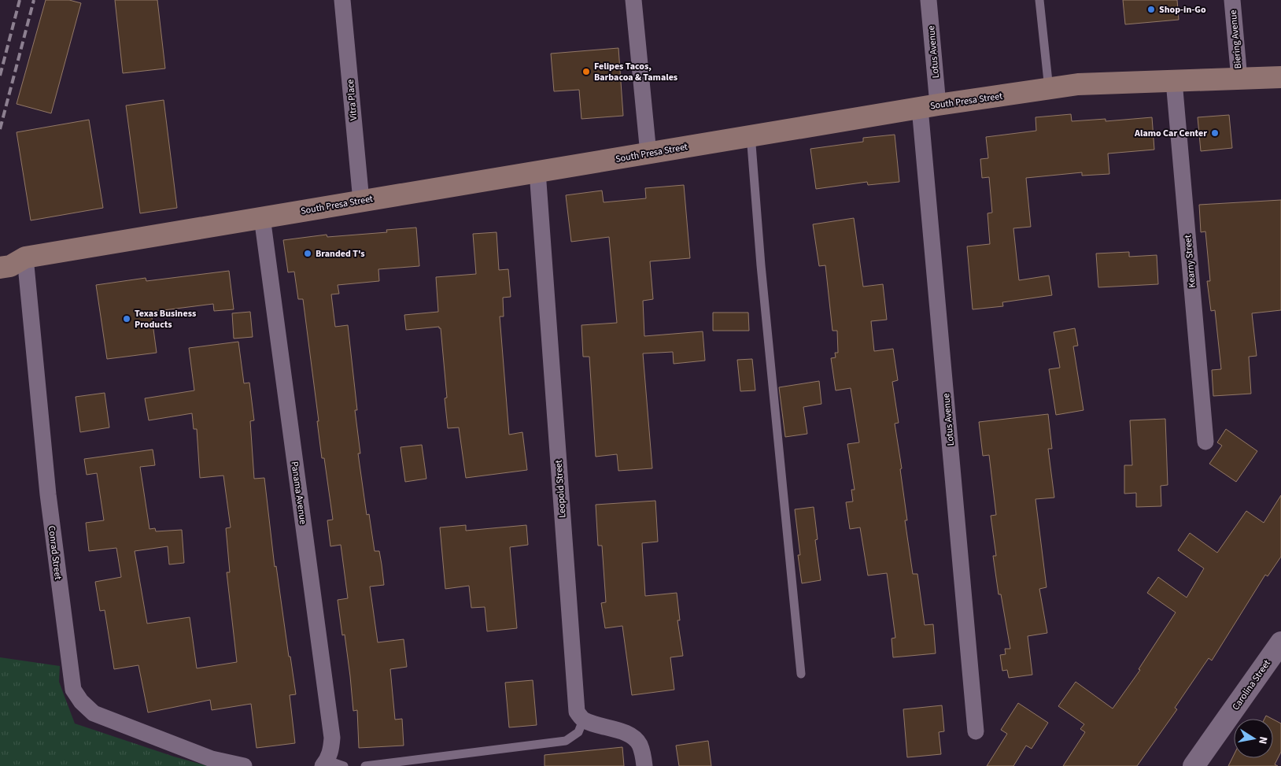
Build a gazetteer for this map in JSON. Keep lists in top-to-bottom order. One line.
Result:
{"streets":{"main road":["South Presa Street"],"street":["Biering Avenue","Lotus Avenue","Vitra Place","Kearny Street","Leopold Street","Panama Avenue","Conrad Street","Carolina Street"]},"crossings":[["Biering Avenue","South Presa Street"],["Lotus Avenue","South Presa Street"],["Vitra Place","South Presa Street"],["South Presa Street","Kearny Street"],["South Presa Street","Leopold Street"],["South Presa Street","Panama Avenue"],["South Presa Street","Conrad Street"]],"places":["Shop-in-Go","Felipes Tacos, Barbacoa & Tamales","Alamo Car Center","Branded T's","Texas Business Products"],"north":"right"}
